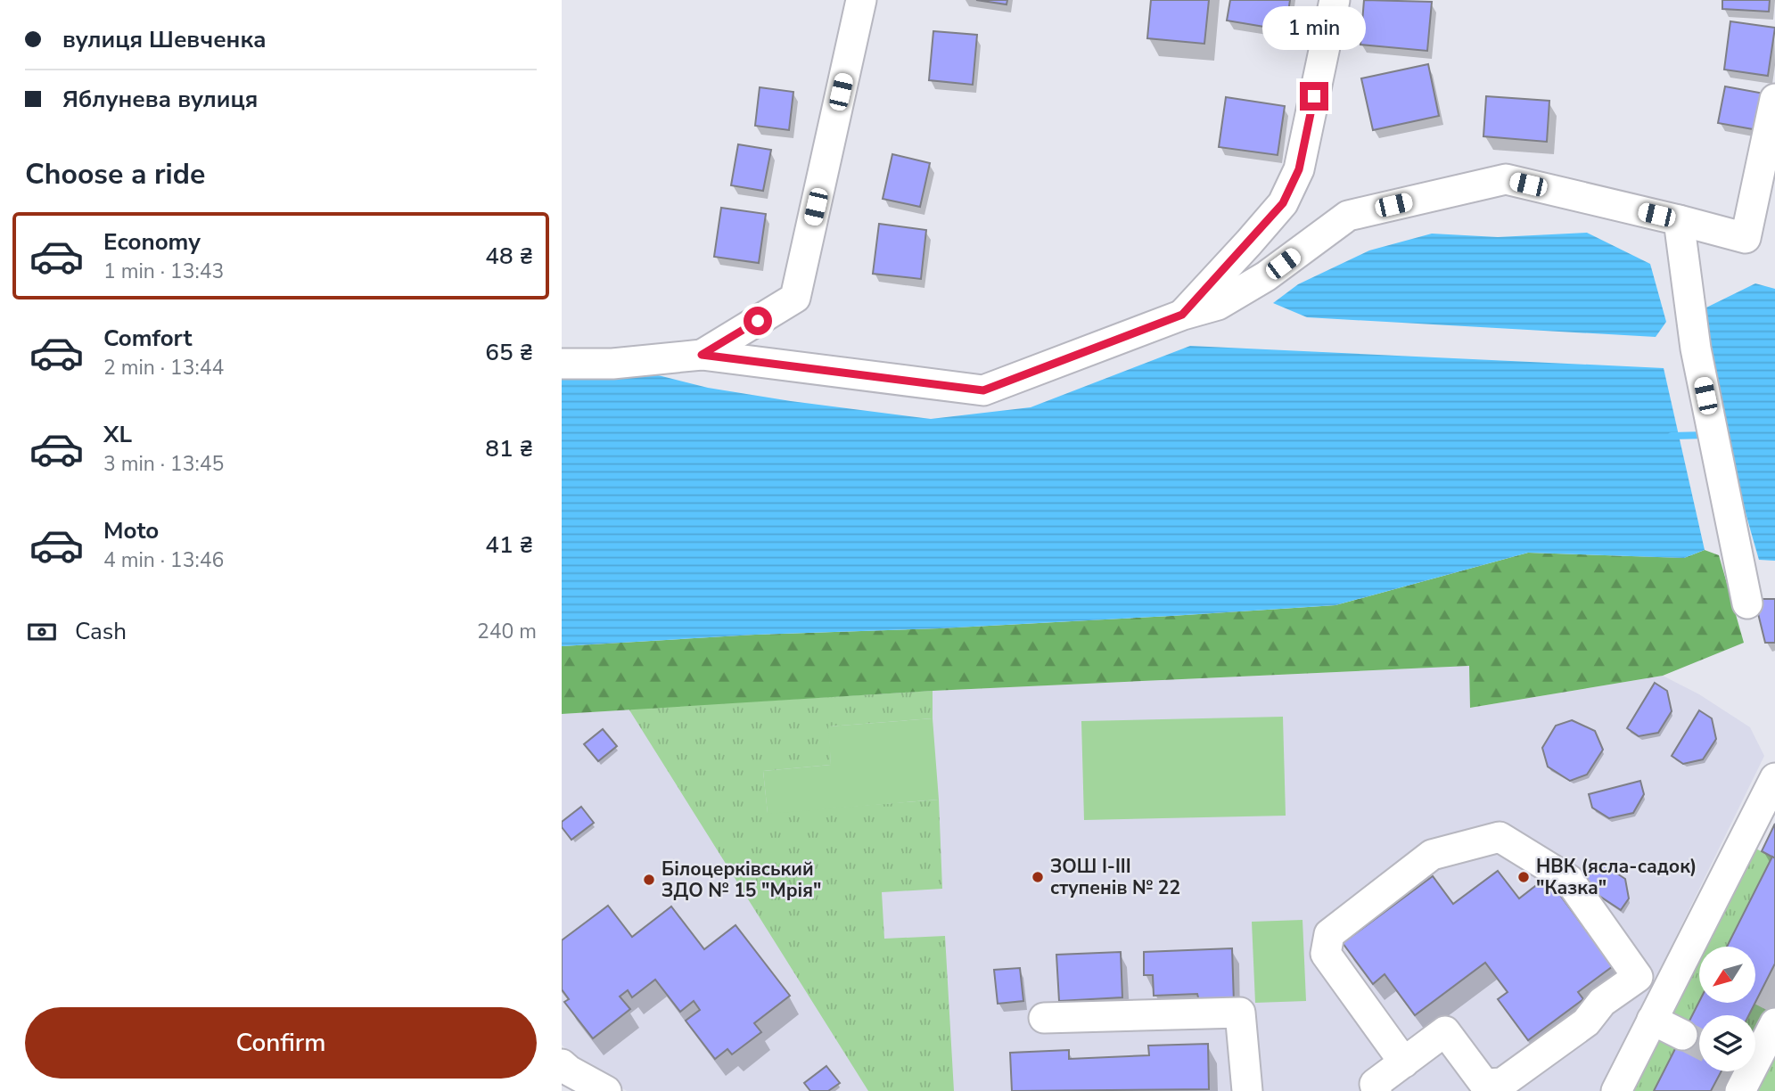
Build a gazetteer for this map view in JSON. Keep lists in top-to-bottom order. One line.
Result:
{"places":["ЗОШ І-ІІІ ступенів № 22","НВК (ясла-садок) \"Казка\"","Білоцерківський ЗДО № 15 \"Мрія\""],"north":"bottom left","page":{"banner":["вулиця Шевченка","Яблунева вулиця"],"bubble":"1 min","heading":"Choose a ride","list":[{"name":"Economy","note":"1 min · 13:43","value":"48 ₴"},{"name":"Comfort","note":"2 min · 13:44","value":"65 ₴"},{"name":"XL","note":"3 min · 13:45","value":"81 ₴"},{"name":"Moto","note":"4 min · 13:46","value":"41 ₴"}],"pay":["Cash","240 m"],"buttons":"Confirm"}}
